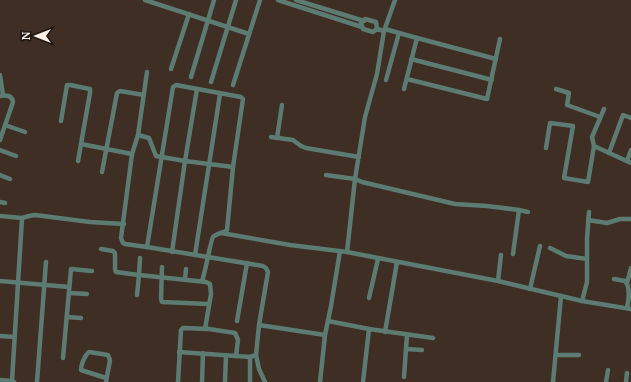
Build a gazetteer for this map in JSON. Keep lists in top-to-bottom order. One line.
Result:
{"north":"left"}
